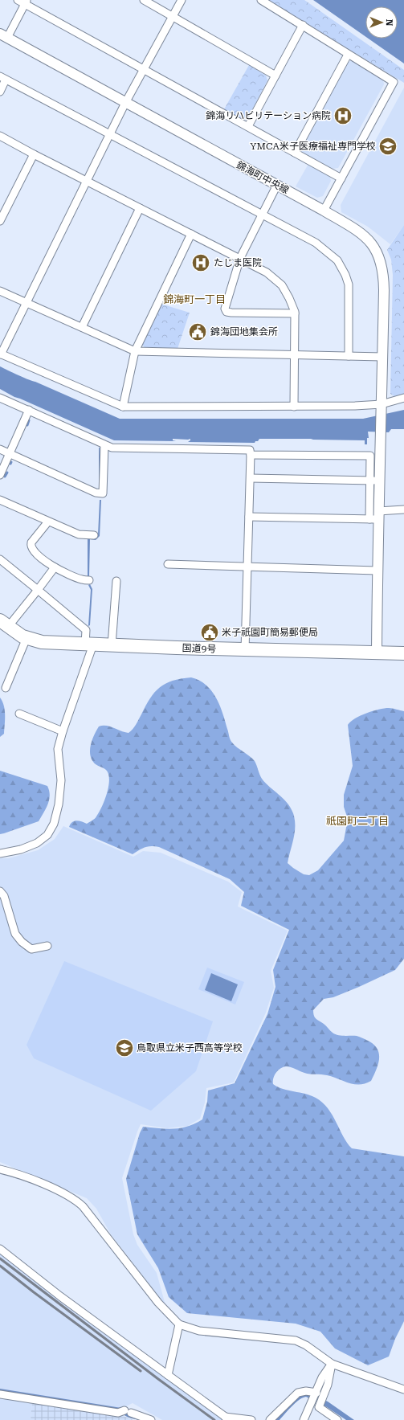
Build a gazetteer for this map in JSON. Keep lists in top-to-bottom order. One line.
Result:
{"streets":{"highway":["国道9号"],"street":["錦海町中央線"]},"crossings":[["錦海町中央線","国道9号"]],"districts":["錦海町一丁目","祇園町二丁目"],"places":{"hospital":["錦海リハビリテーション病院","たじま医院"],"school or university":["YMCA米子医療福祉専門学校","鳥取県立米子西高等学校"],"public building":["錦海団地集会所","米子祇園町簡易郵便局"]},"north":"right"}
